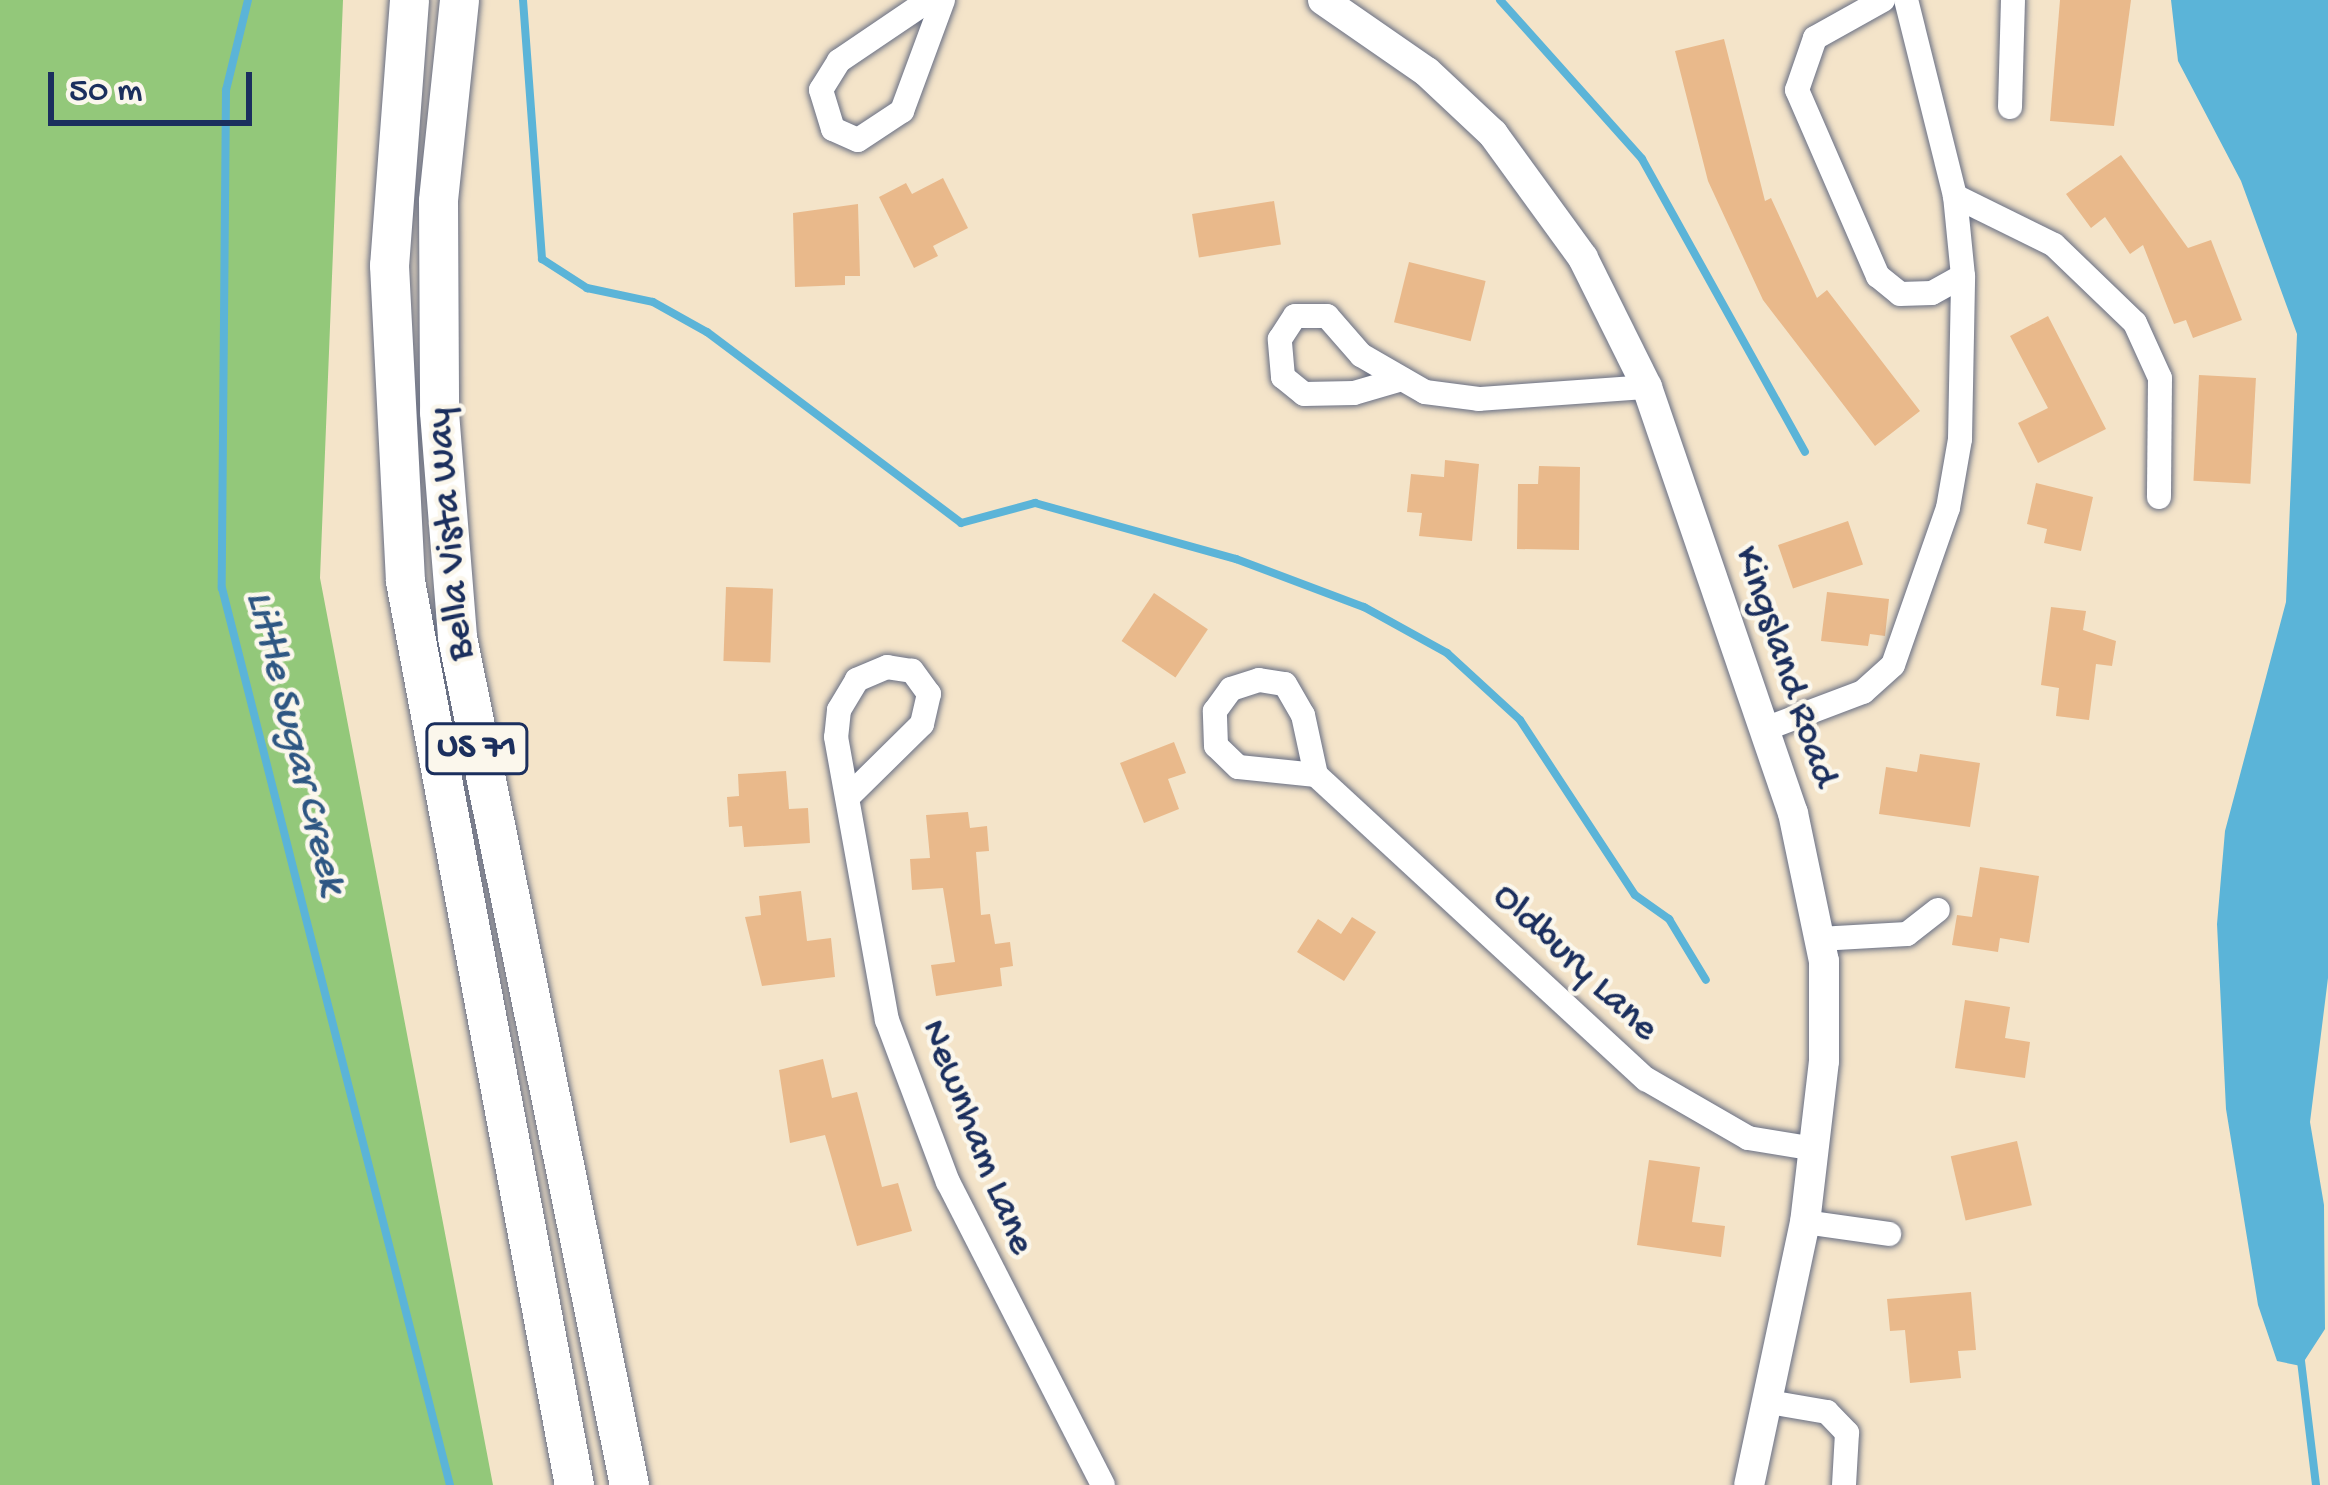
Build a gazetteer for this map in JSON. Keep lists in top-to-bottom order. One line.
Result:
{"streets":{"main road":["Bella Vista Way","US 71"],"street":["Kingsland Road","Oldbury Lane","Newnham Lane"]},"crossings":[["Kingsland Road","Oldbury Lane"]],"water":["Little Sugar Creek"],"scale_bar":"50 m"}
